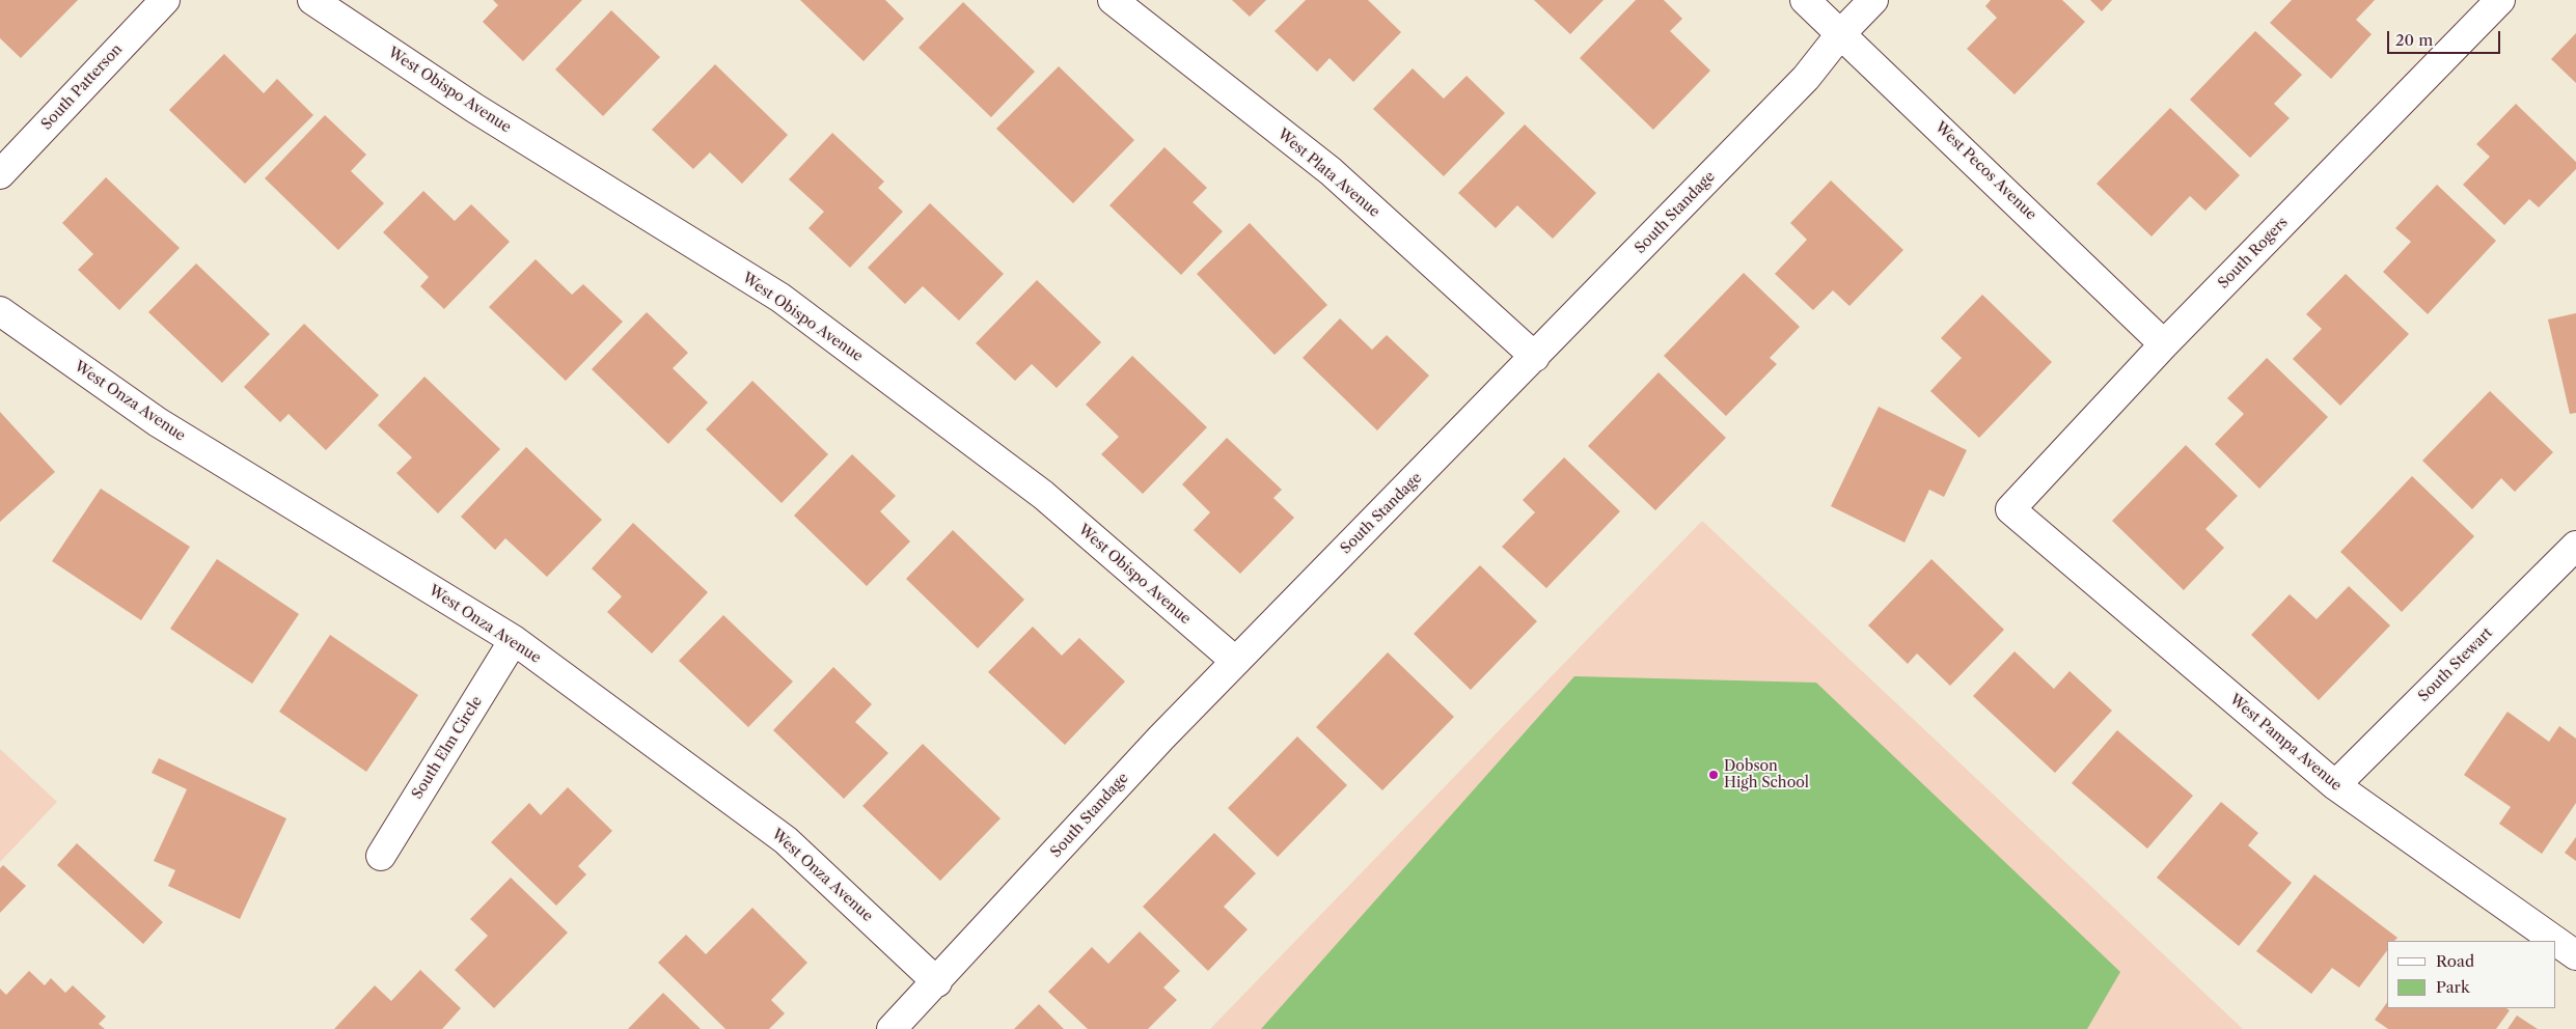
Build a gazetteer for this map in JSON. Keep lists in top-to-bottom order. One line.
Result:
{"streets":{"street":["South Patterson","West Obispo Avenue","West Pecos Avenue","West Plata Avenue","South Standage","South Rogers","West Onza Avenue","South Stewart","West Pampa Avenue","South Elm Circle"]},"crossings":[["West Obispo Avenue","South Standage"],["West Pecos Avenue","South Standage"],["West Pecos Avenue","South Rogers"],["West Plata Avenue","South Standage"],["South Standage","West Onza Avenue"],["South Rogers","West Pampa Avenue"],["West Onza Avenue","South Elm Circle"],["South Stewart","West Pampa Avenue"]],"places":["Dobson High School"],"legend":["Road","Park"],"scale_bar":"20 m"}
